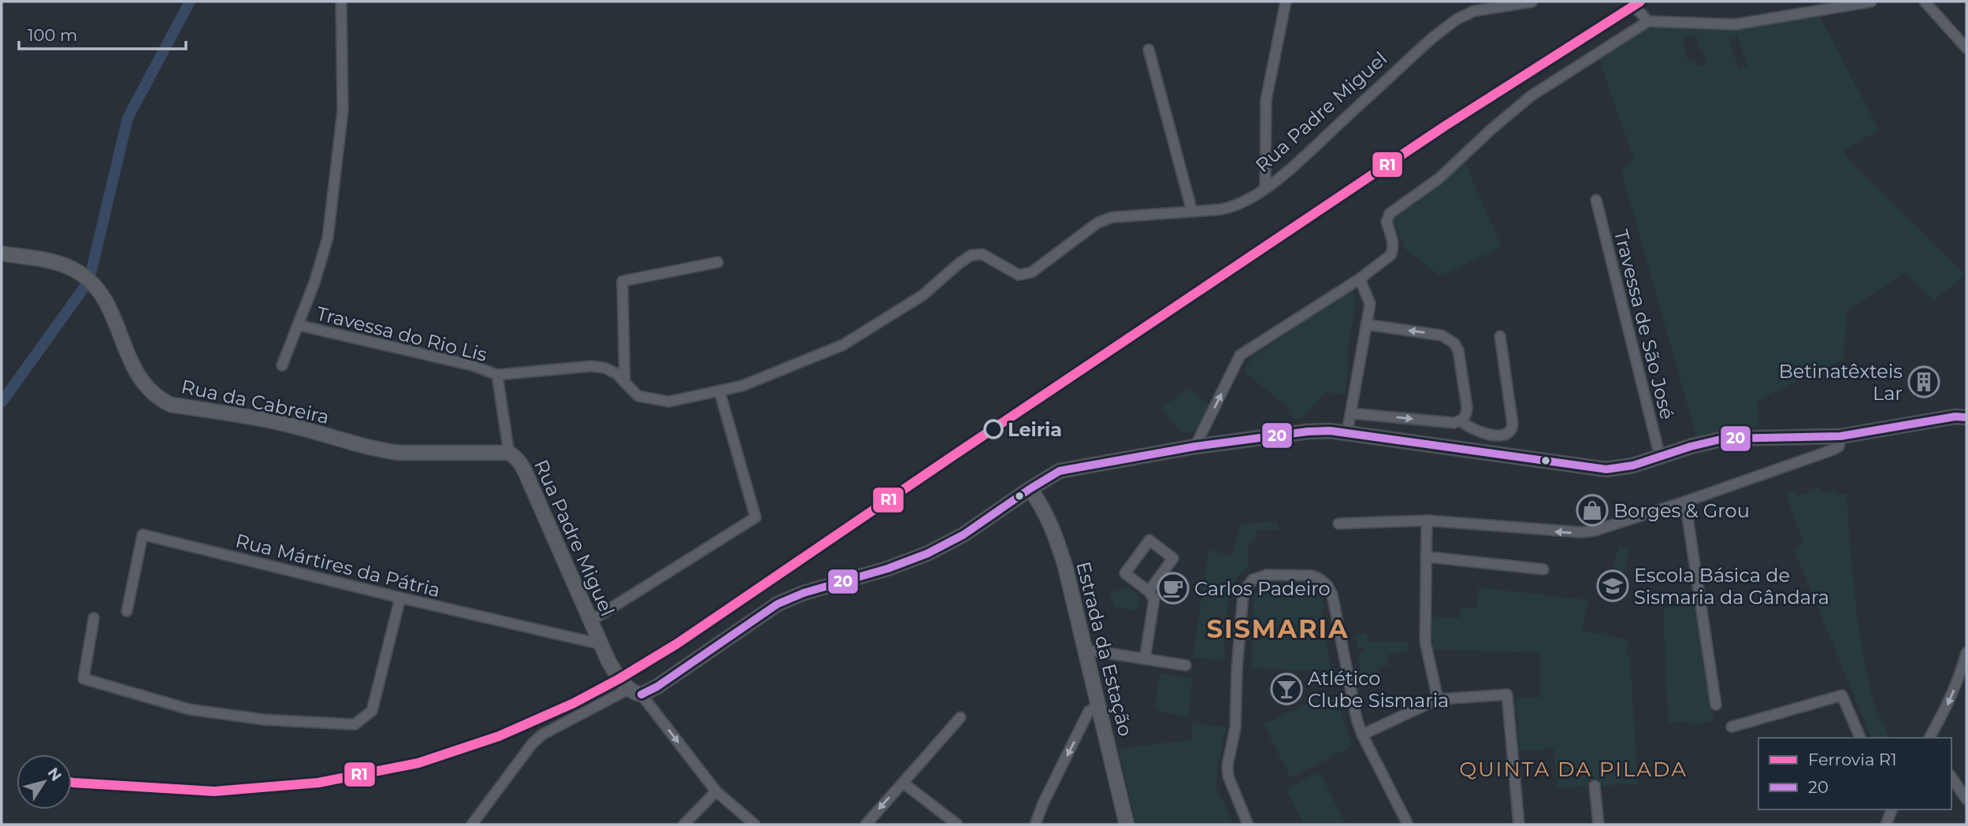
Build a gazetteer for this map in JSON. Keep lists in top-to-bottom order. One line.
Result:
{"streets":{"main road":["Rua Padre Miguel","Rua da Cabreira","Estrada da Estação"],"street":["Travessa de São José","Travessa do Rio Lis","Rua Mártires da Pátria"]},"crossings":[["Rua Padre Miguel","Travessa do Rio Lis"],["Rua Padre Miguel","Rua da Cabreira"],["Rua Padre Miguel","Rua Mártires da Pátria"]],"districts":["SISMARIA","QUINTA DA PILADA"],"places":{"building":["Betinatêxteis Lar"],"other":["Leiria"],"shop":["Borges & Grou"],"school or university":["Escola Básica de Sismaria da Gândara"],"cafe":["Carlos Padeiro"],"bar":["Atlético Clube Sismaria"]},"lines":["rail line R1","transit line 20"],"legend":["Ferrovia R1","20"],"scale_bar":"100 m","north":"top right"}
